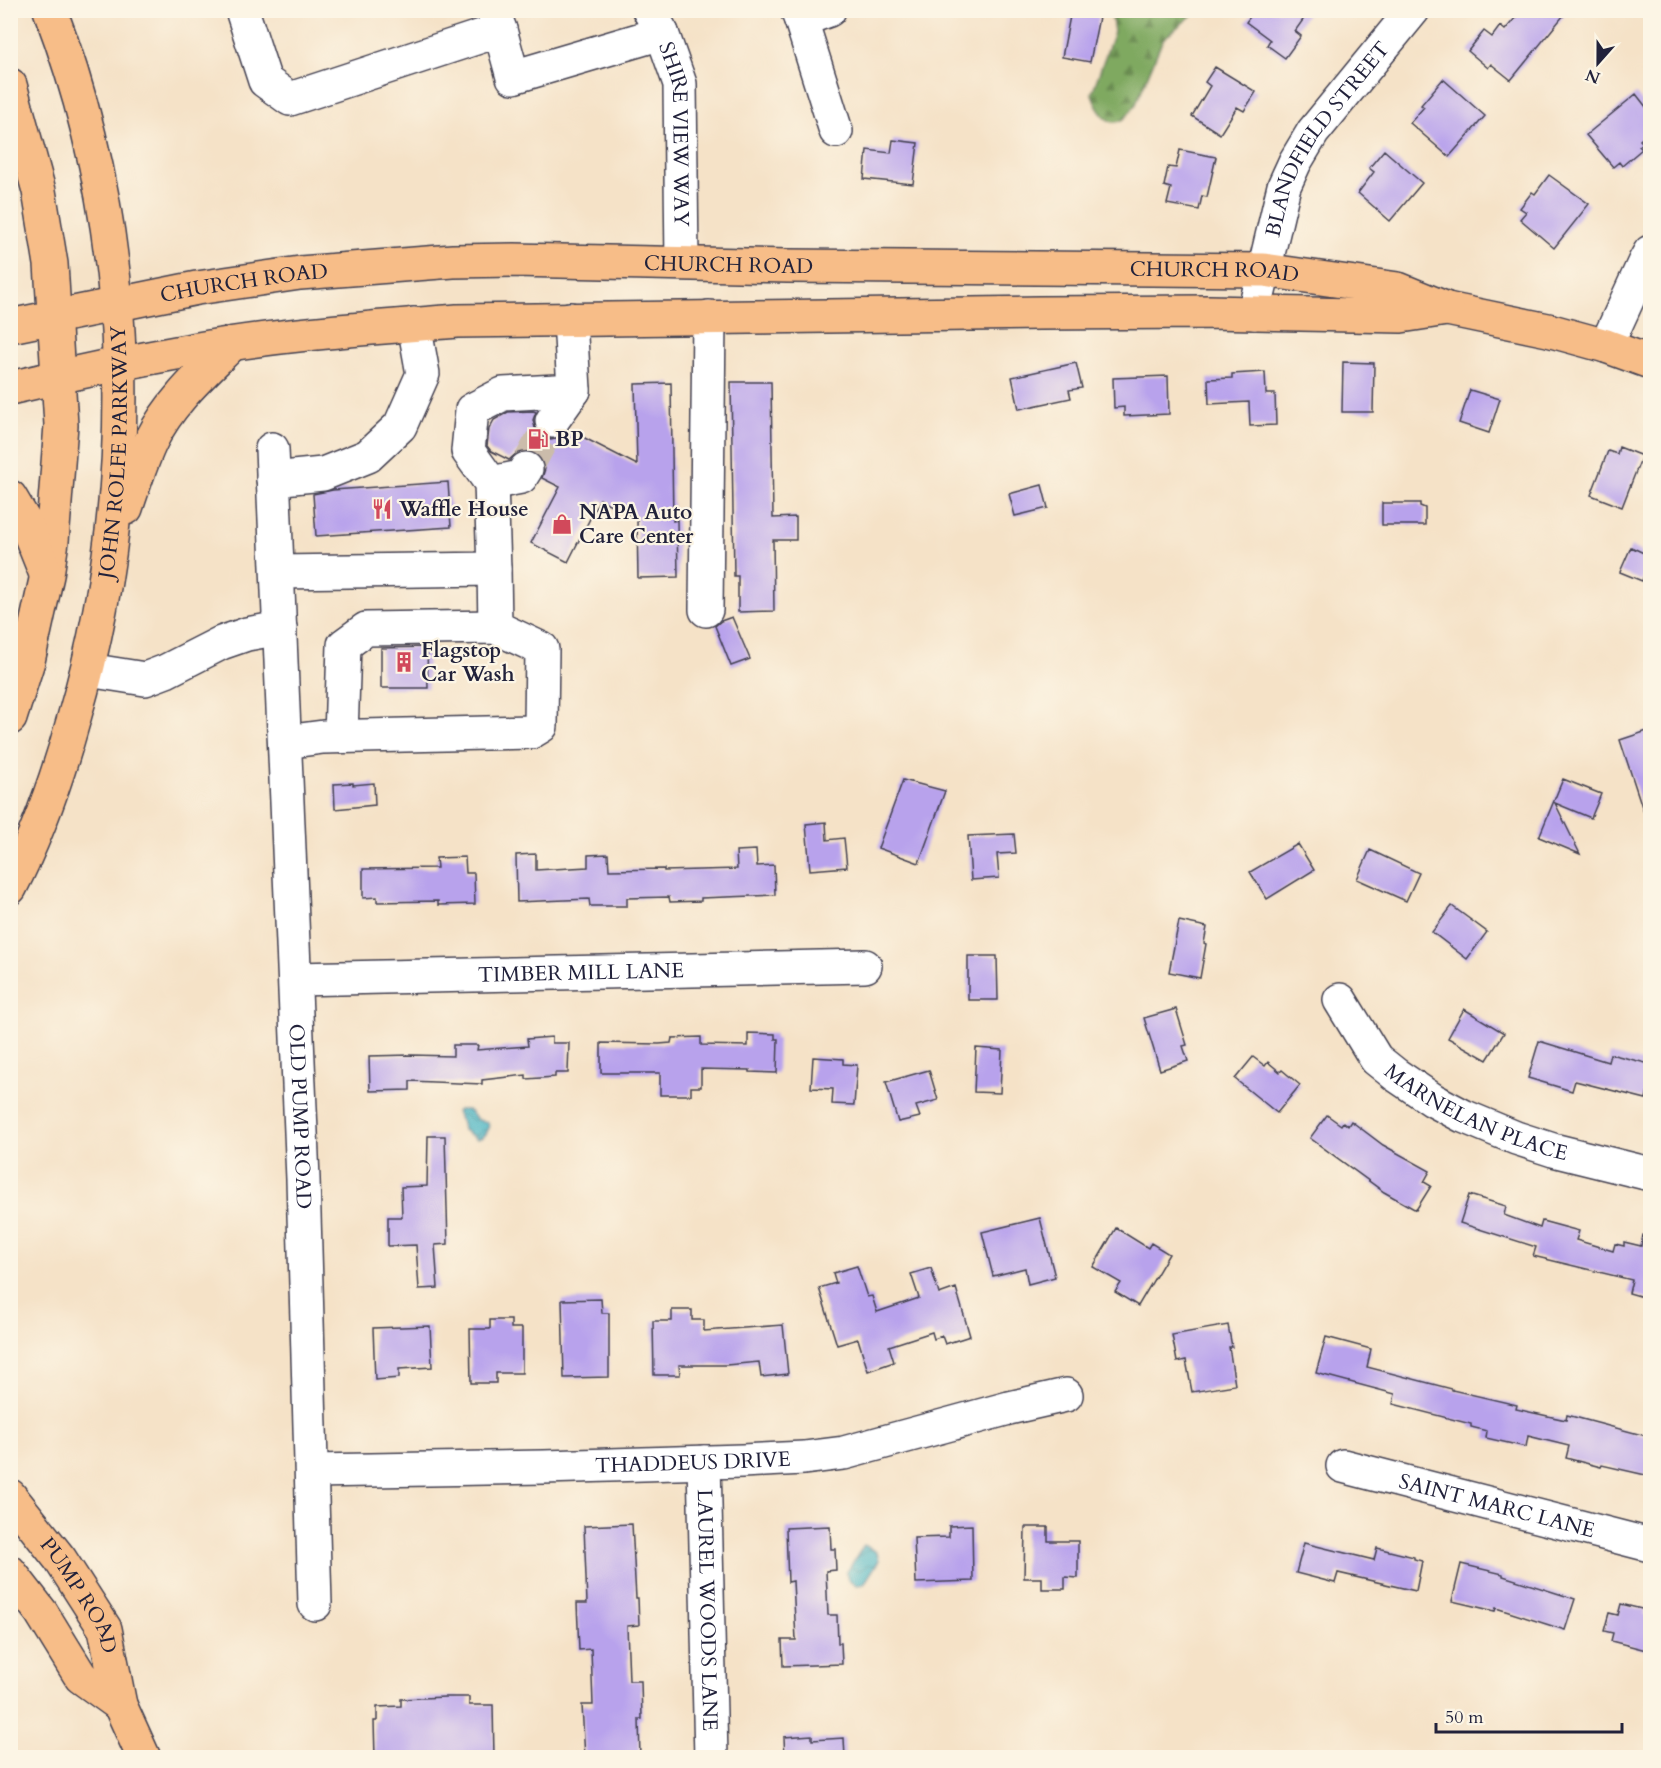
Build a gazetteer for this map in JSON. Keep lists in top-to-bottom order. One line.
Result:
{"streets":{"main road":["CHURCH ROAD","JOHN ROLFE PARKWAY","PUMP ROAD"],"street":["SHIRE VIEW WAY","BLANDFIELD STREET","TIMBER MILL LANE","MARNELAN PLACE","OLD PUMP ROAD","THADDEUS DRIVE","SAINT MARC LANE","LAUREL WOODS LANE"]},"crossings":[["SHIRE VIEW WAY","CHURCH ROAD"],["BLANDFIELD STREET","CHURCH ROAD"],["CHURCH ROAD","JOHN ROLFE PARKWAY"],["CHURCH ROAD","OLD PUMP ROAD"],["TIMBER MILL LANE","OLD PUMP ROAD"],["OLD PUMP ROAD","THADDEUS DRIVE"],["THADDEUS DRIVE","LAUREL WOODS LANE"]],"places":{"fuel station":["BP"],"restaurant":["Waffle House"],"shop":["NAPA Auto Care Center"],"building":["Flagstop Car Wash"]},"scale_bar":"50 m","north":"bottom"}
